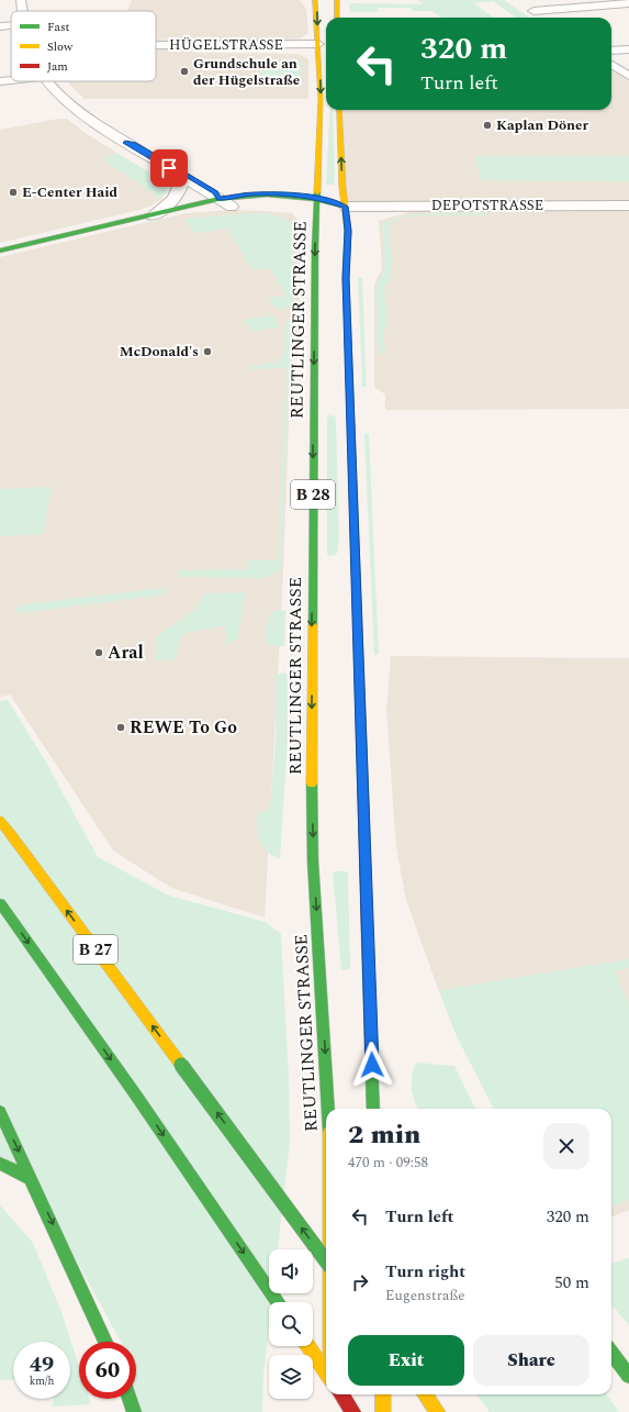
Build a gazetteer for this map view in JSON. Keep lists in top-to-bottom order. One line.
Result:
{"streets":{"main road":["REUTLINGER STRASSE","B 28","B 27"],"street":["HÜGELSTRASSE","DEPOTSTRASSE"]},"crossings":[["HÜGELSTRASSE","REUTLINGER STRASSE"],["DEPOTSTRASSE","B 28"]],"places":["Grundschule an der Hügelstraße","Kaplan Döner","E-Center Haid","McDonald's","Aral","REWE To Go"],"legend":["Fast","Slow","Jam"],"page":{"turn":["320 m","Turn left"],"heading":["2 min","470 m · 09:58"],"list":[{"name":"Turn left","value":"320 m"},{"name":"Turn right","note":"Eugenstraße","value":"50 m"}],"buttons":["Exit","Share"],"speed":"49 km/h","limit":"60"}}
